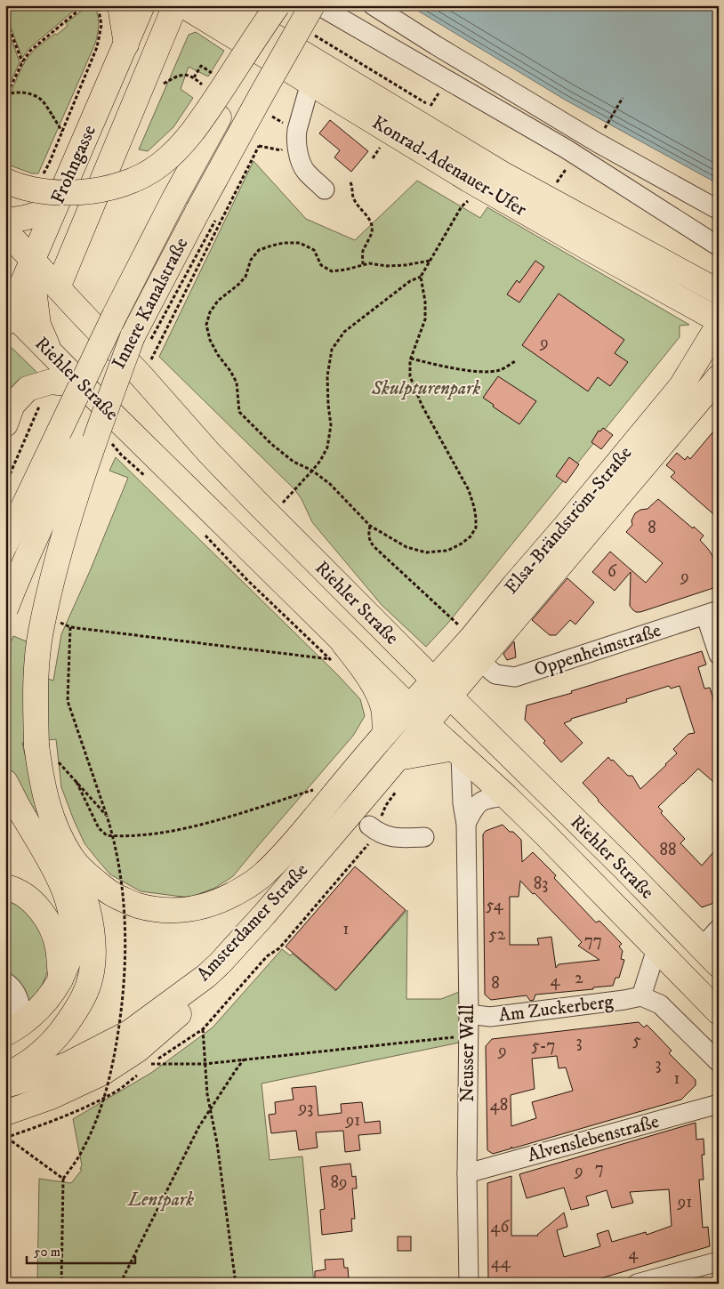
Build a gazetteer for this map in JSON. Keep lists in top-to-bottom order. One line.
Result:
{"streets":{"main road":["Frohngasse","Konrad-Adenauer-Ufer","Innere Kanalstraße","Riehler Straße","Elsa-Brändström-Straße","Amsterdamer Straße"],"street":["Oppenheimstraße","Am Zuckerberg","Neusser Wall","Alvenslebenstraße"]},"crossings":[["Frohngasse","Riehler Straße"],["Riehler Straße","Elsa-Brändström-Straße"],["Riehler Straße","Amsterdamer Straße"],["Riehler Straße","Neusser Wall"],["Elsa-Brändström-Straße","Oppenheimstraße"],["Elsa-Brändström-Straße","Amsterdamer Straße"],["Am Zuckerberg","Neusser Wall"],["Neusser Wall","Alvenslebenstraße"]],"parks":["Skulpturenpark","Lentpark"],"house_numbers":["9","8","6","9","88","83","54","1","52","77","2","4","8","5","3","5-7","9","3","1","48","93","91","7","9","89","91","46","4","44"],"scale_bar":"50 m"}
